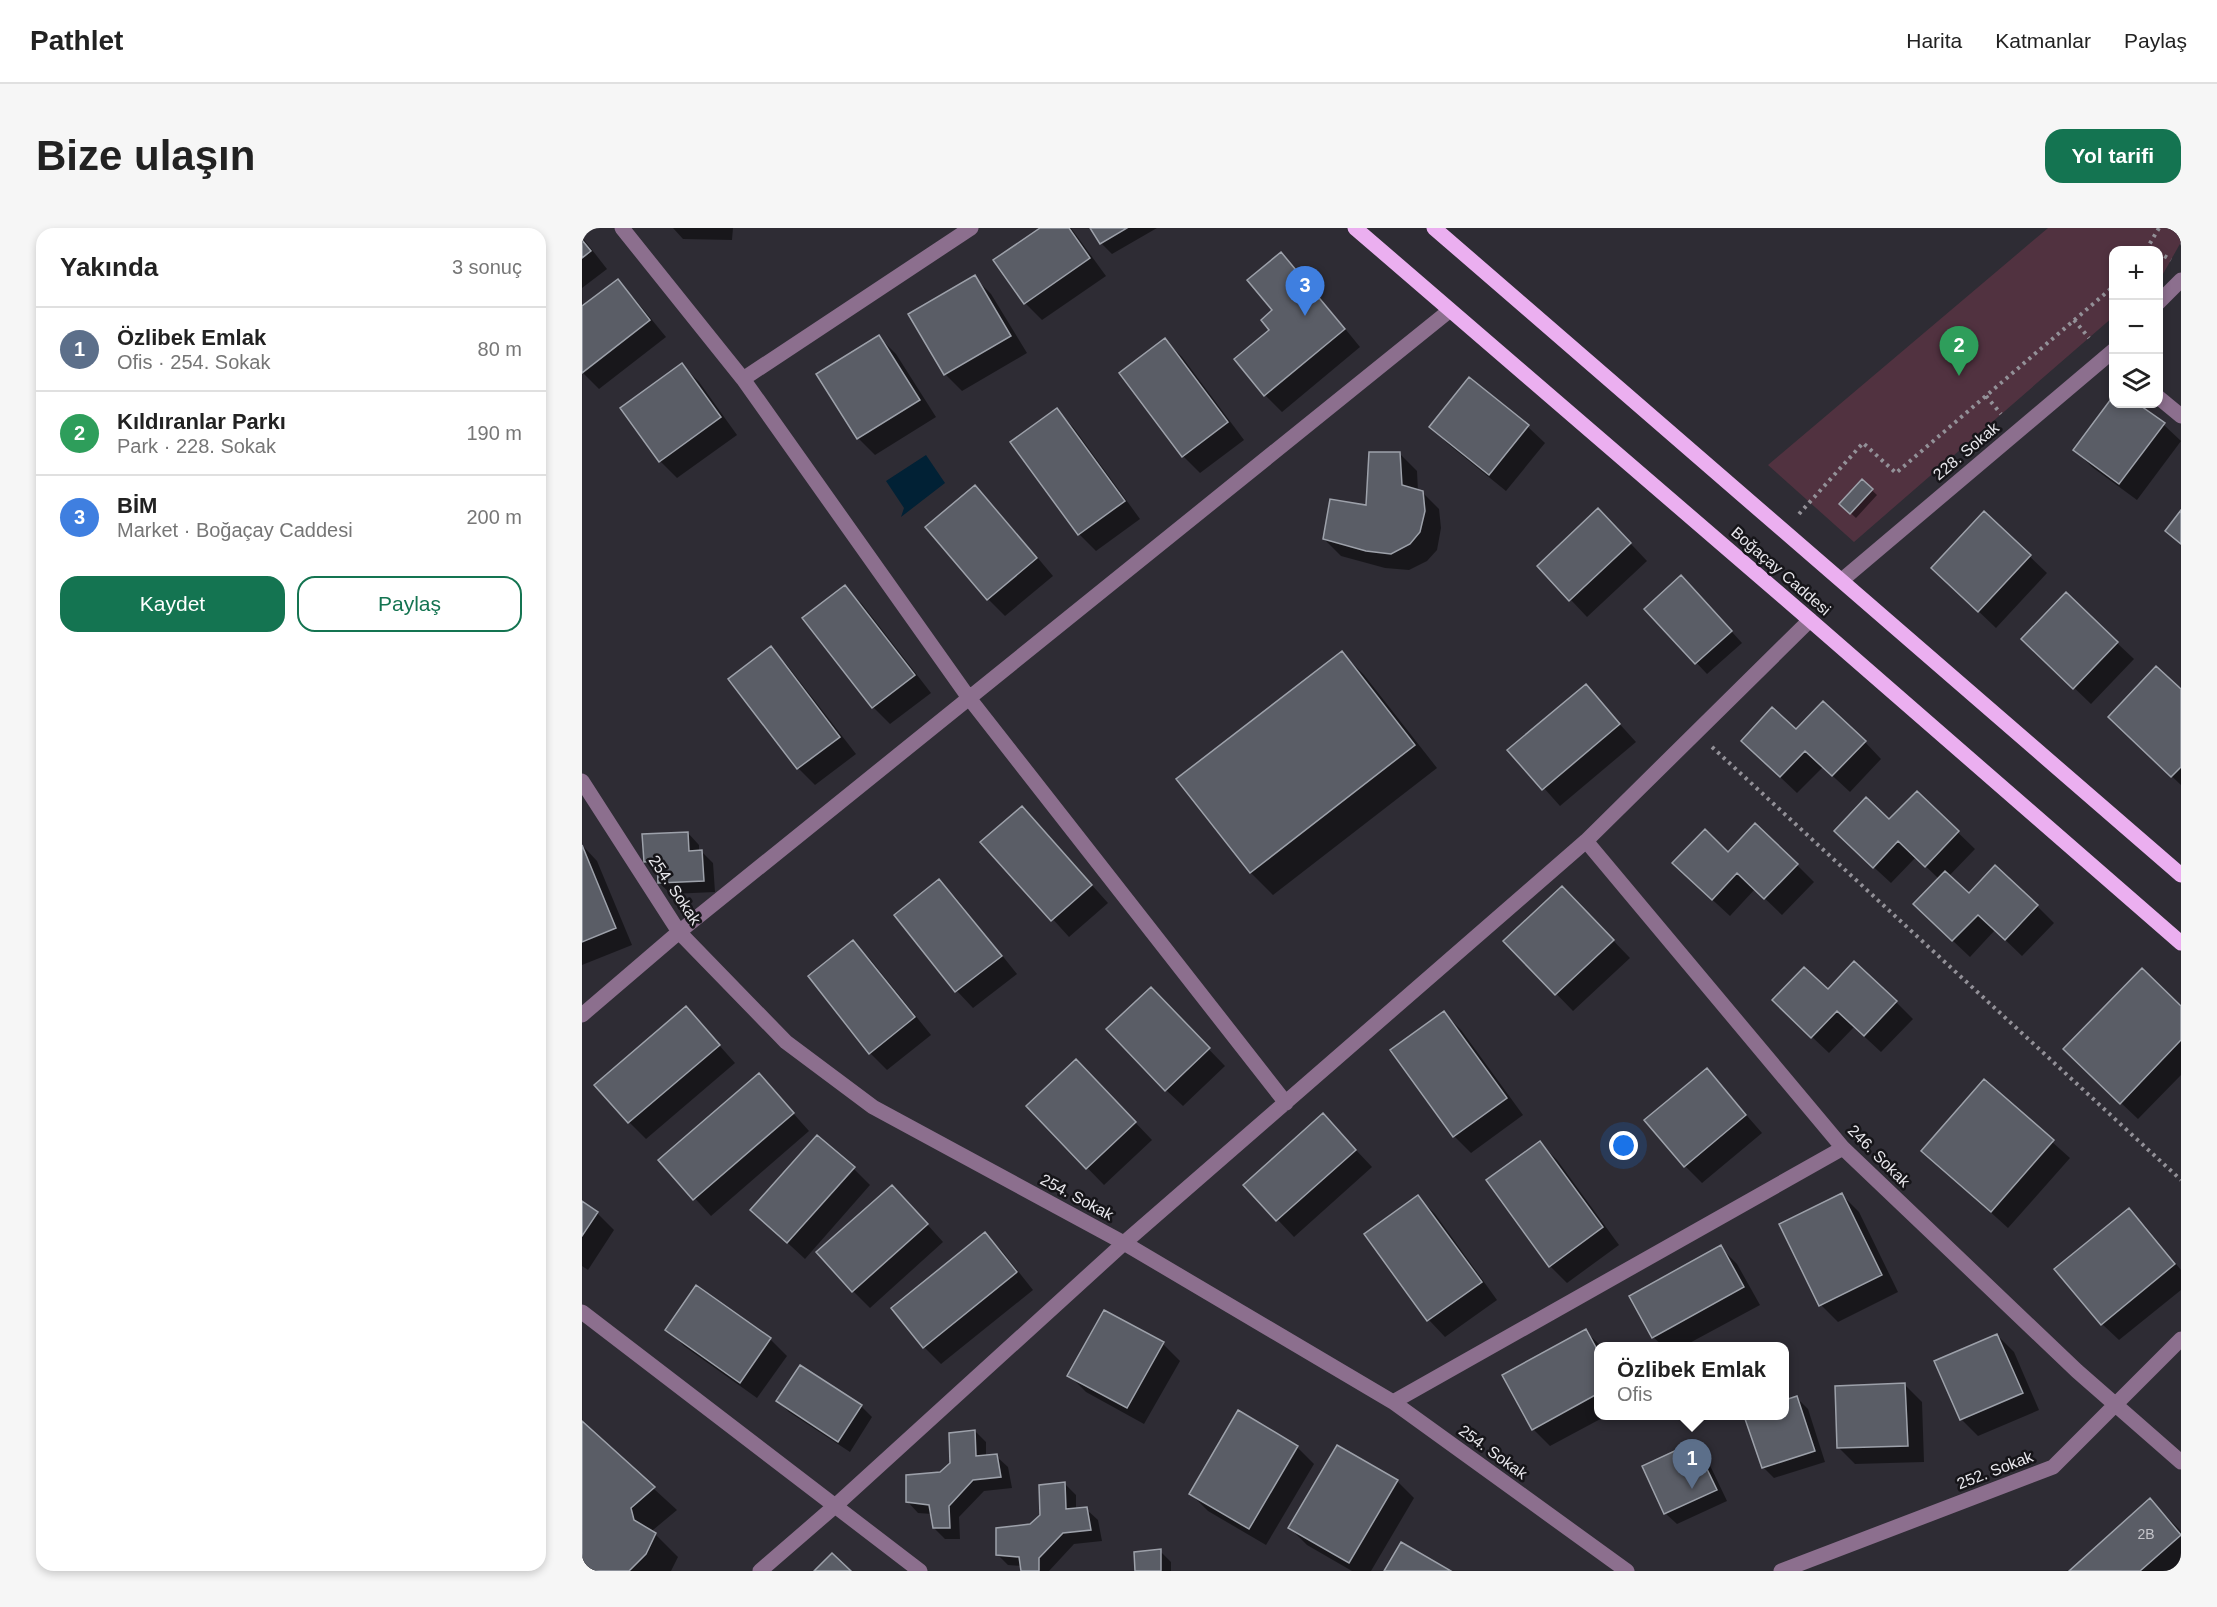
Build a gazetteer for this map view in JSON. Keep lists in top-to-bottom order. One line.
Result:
{"streets":{"main road":["Boğaçay Caddesi"],"street":["228. Sokak","254. Sokak","246. Sokak","252. Sokak"]},"crossings":[["228. Sokak","Boğaçay Caddesi"],["246. Sokak","252. Sokak"]],"house_numbers":["2B"],"page":{"header":"Pathlet","nav":["Harita","Katmanlar","Paylaş"],"buttons":["Yol tarifi",["Kaydet","Paylaş"]],"title":"Bize ulaşın","heading":["Yakında","3 sonuç"],"map_buttons":["+","−"],"pins":["3","2","1"],"list":[{"mark":"1","name":"Özlibek Emlak","note":"Ofis · 254. Sokak","value":"80 m"},{"mark":"2","name":"Kıldıranlar Parkı","note":"Park · 228. Sokak","value":"190 m"},{"mark":"3","name":"BİM","note":"Market · Boğaçay Caddesi","value":"200 m"}],"popup":["Özlibek Emlak","Ofis"]}}
